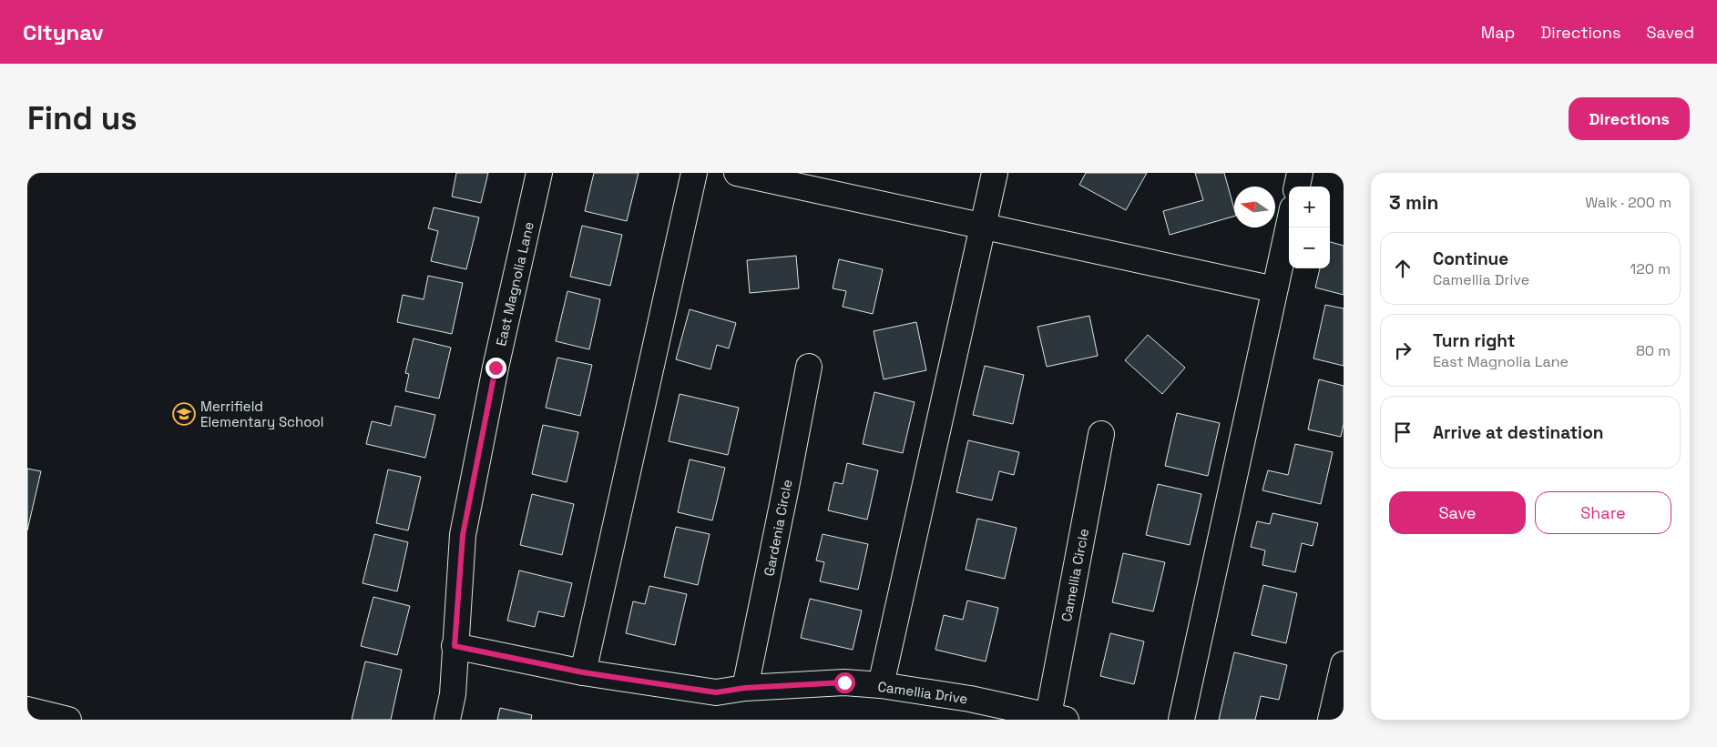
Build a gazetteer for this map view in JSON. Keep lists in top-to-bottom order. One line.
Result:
{"streets":{"street":["East Magnolia Lane","Gardenia Circle","Camellia Circle","Camellia Drive"]},"crossings":[["East Magnolia Lane","Camellia Drive"],["Gardenia Circle","Camellia Drive"],["Camellia Circle","Camellia Drive"]],"places":{"school or university":["Merrifield Elementary School"]},"north":"left","page":{"header":"Citynav","nav":["Map","Directions","Saved"],"buttons":["Directions",["Save","Share"]],"title":"Find us","heading":["3 min","Walk · 200 m"],"map_buttons":["+","−"],"list":[["Continue","Camellia Drive","120 m"],["Turn right","East Magnolia Lane","80 m"],"Arrive at destination"]}}
